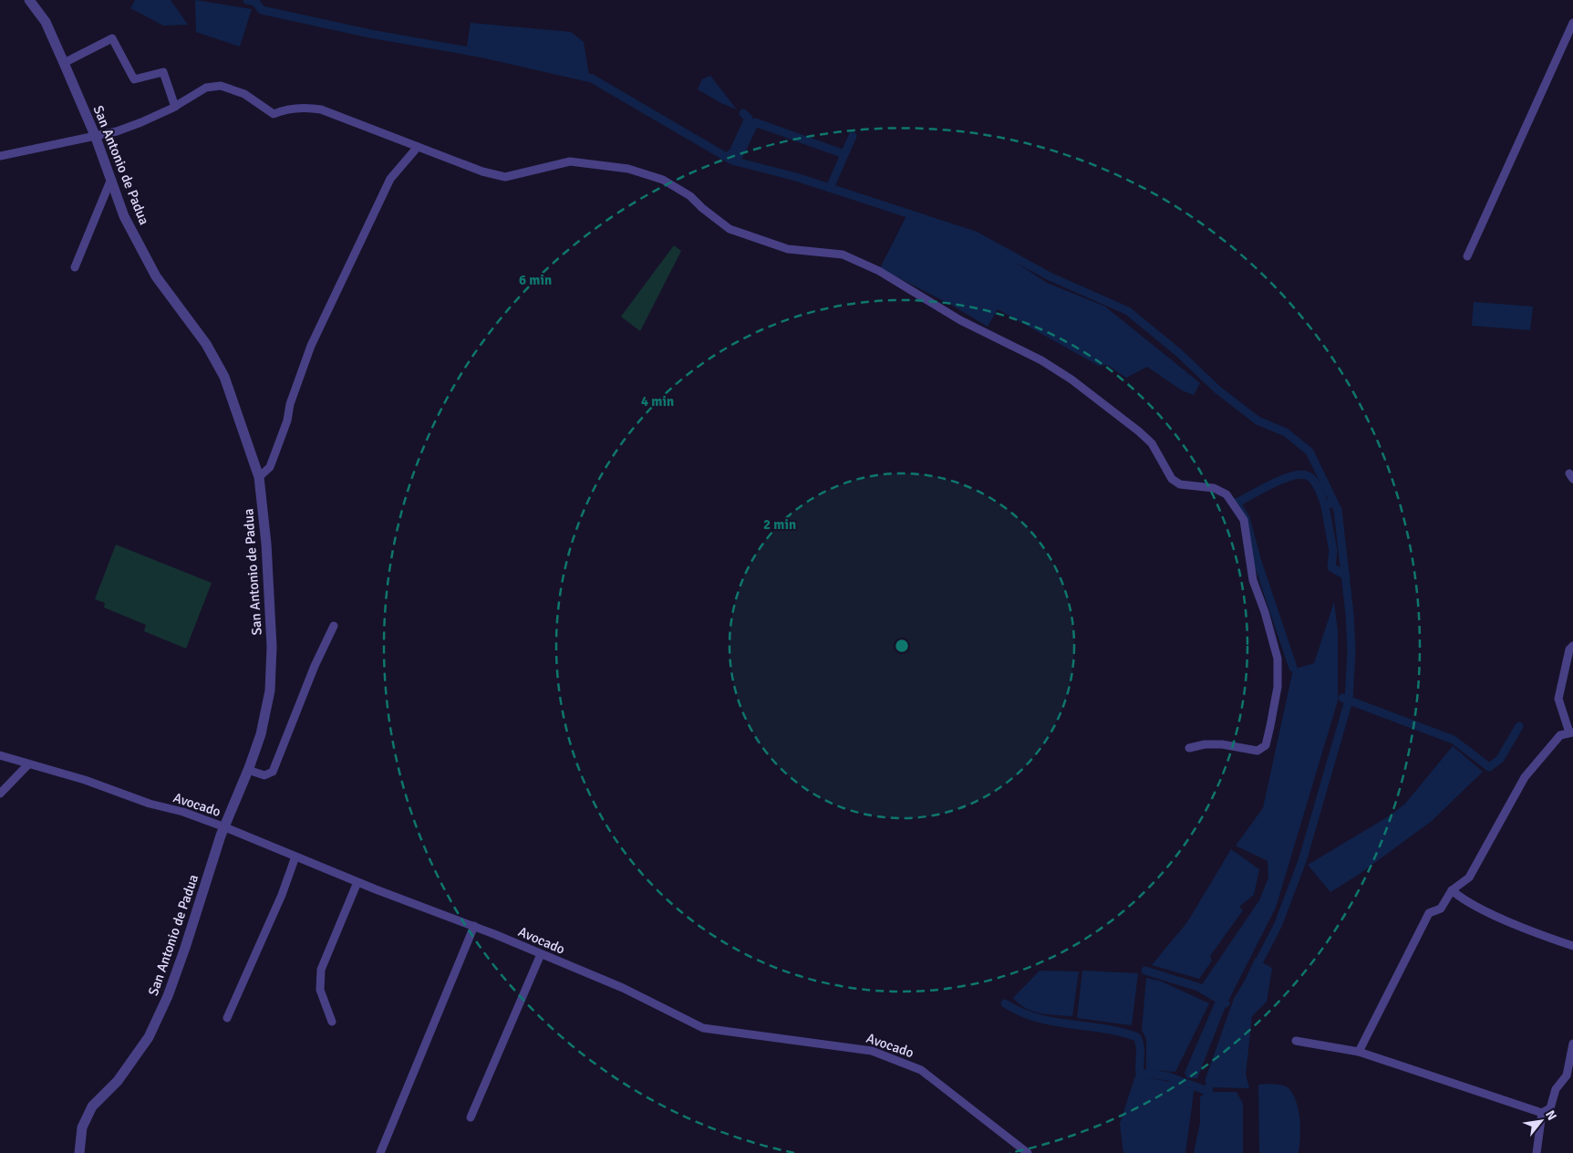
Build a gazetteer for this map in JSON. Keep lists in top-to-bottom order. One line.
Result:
{"streets":{"street":["San Antonio de Padua","Avocado"]},"crossings":[["San Antonio de Padua","Avocado"]],"north":"top right","rings":["6 min","4 min","2 min"]}
